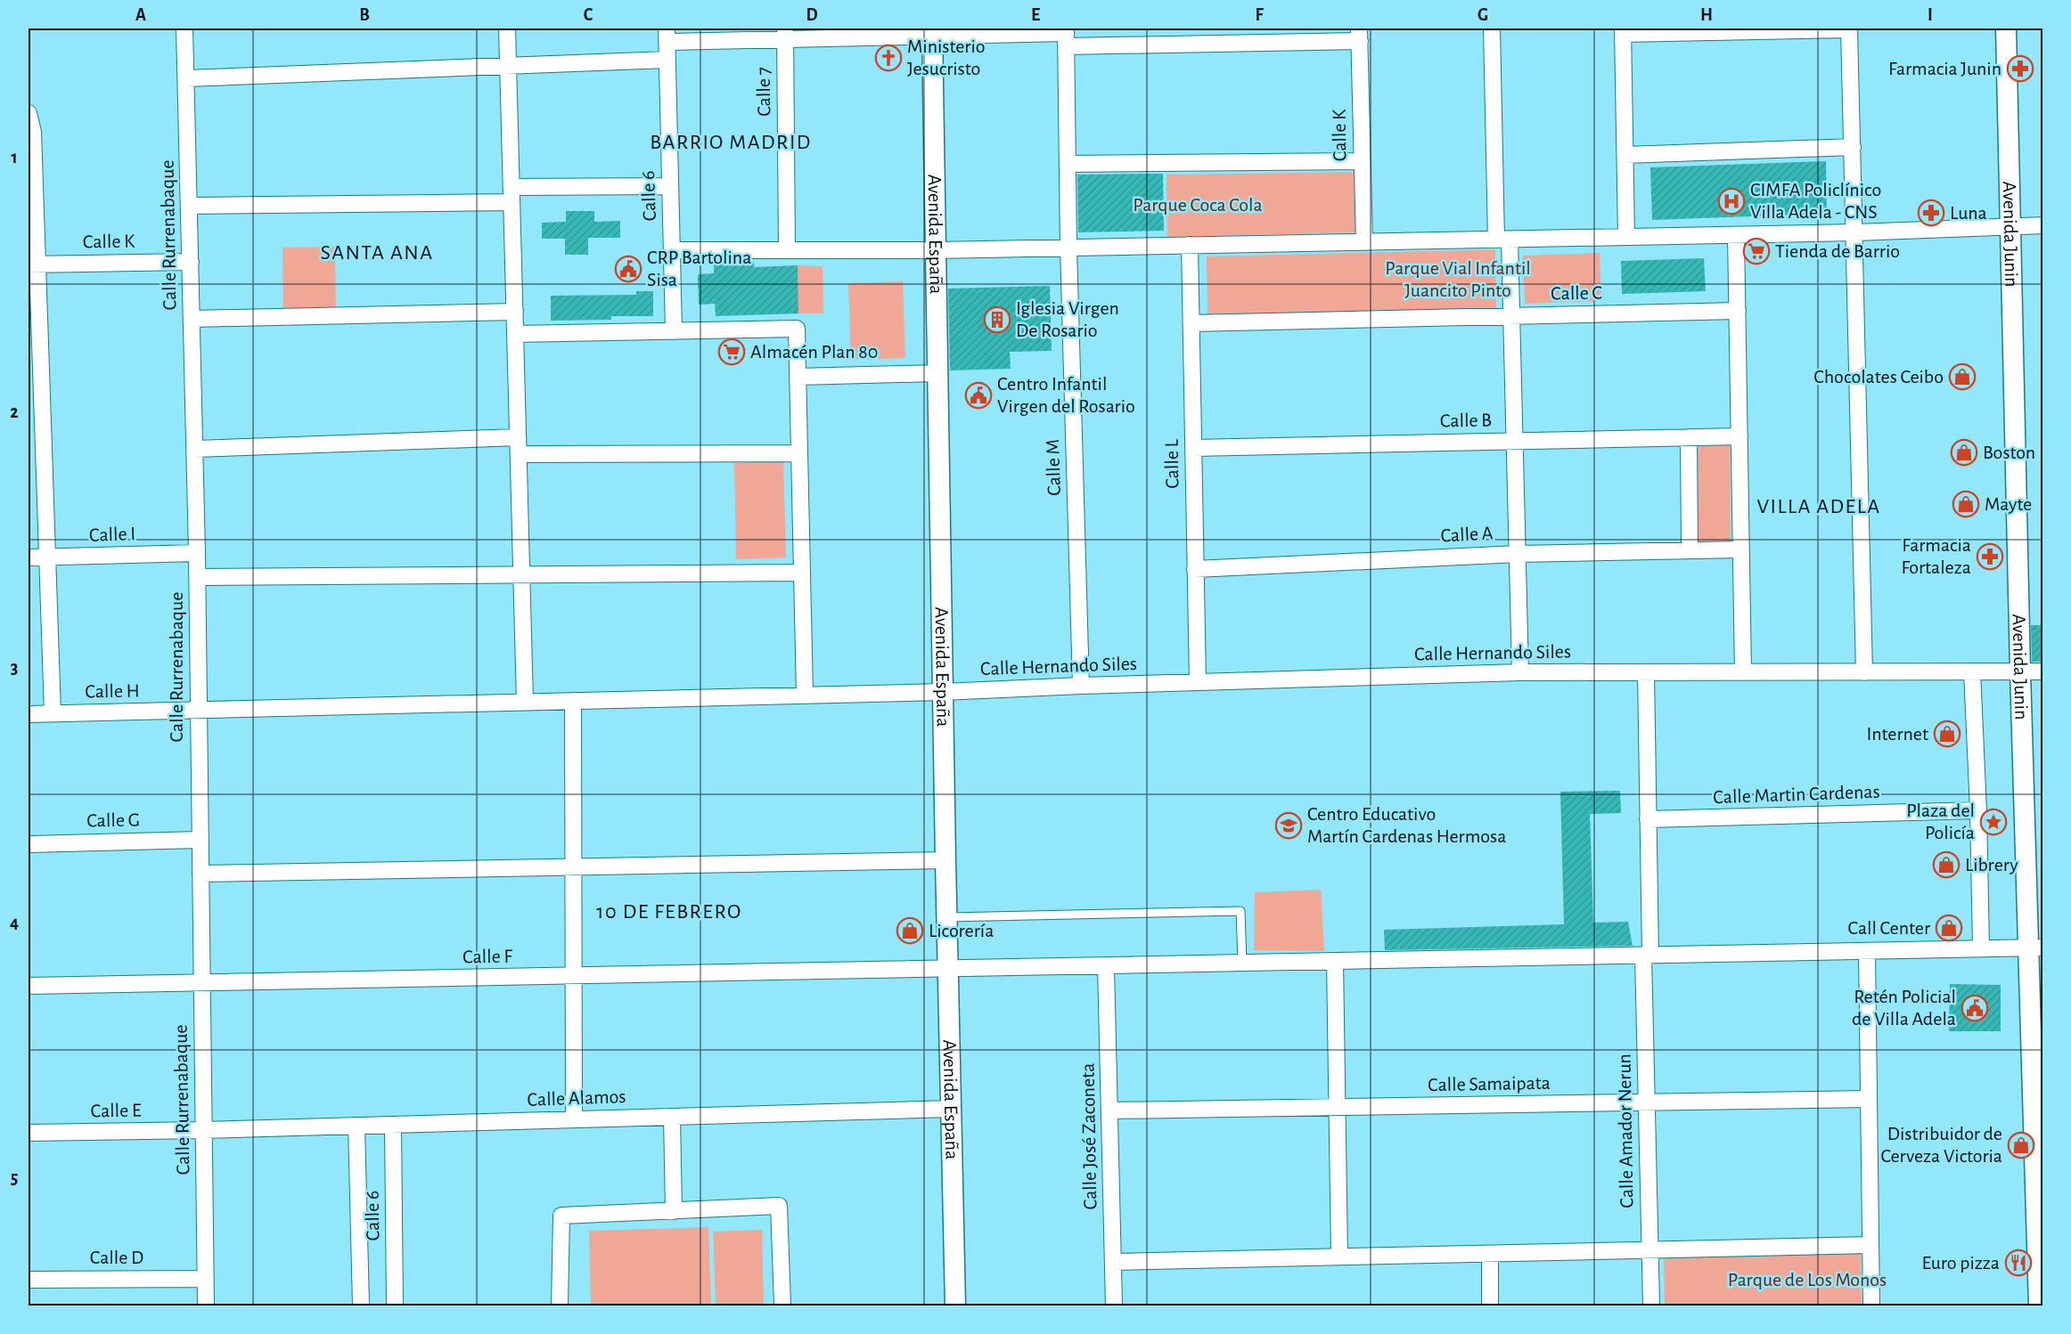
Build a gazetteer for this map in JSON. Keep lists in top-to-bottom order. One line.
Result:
{"streets":{"street":["Calle 7","Calle K","Calle 6","Avenida España","Avenida Junin","Calle Rurrenabaque","Calle C","Calle B","Calle L","Calle M","Calle I","Calle A","Calle Hernando Siles","Calle H","Calle Martin Cardenas","Calle G","Calle F","Calle Samaipata","Calle Alamos","Calle E","Calle Amador Nerun","Calle José Zaconeta","Calle D"]},"crossings":[["Calle K","Calle Rurrenabaque"],["Calle 6","Calle Alamos"],["Avenida España","Calle Hernando Siles"],["Avenida España","Calle F"],["Avenida España","Calle Alamos"],["Avenida Junin","Calle Hernando Siles"],["Avenida Junin","Calle F"],["Calle Rurrenabaque","Calle I"],["Calle Rurrenabaque","Calle H"],["Calle Rurrenabaque","Calle G"],["Calle Rurrenabaque","Calle F"],["Calle Rurrenabaque","Calle Alamos"],["Calle Rurrenabaque","Calle E"],["Calle Rurrenabaque","Calle D"],["Calle C","Calle L"],["Calle B","Calle L"],["Calle L","Calle A"],["Calle L","Calle Hernando Siles"],["Calle M","Calle Hernando Siles"],["Calle Hernando Siles","Calle H"],["Calle Hernando Siles","Calle Amador Nerun"],["Calle Martin Cardenas","Calle Amador Nerun"],["Calle F","Calle Amador Nerun"],["Calle F","Calle José Zaconeta"],["Calle Samaipata","Calle Amador Nerun"],["Calle Samaipata","Calle José Zaconeta"],["Calle Alamos","Calle E"]],"districts":["BARRIO MADRID","SANTA ANA","VILLA ADELA","10 DE FEBRERO"],"parks":["Parque Coca Cola","Parque Vial Infantil Juancito Pinto","Parque de Los Monos"],"places":{"church":["Ministerio Jesucristo"],"pharmacy":["Farmacia Junin","Luna","Farmacia Fortaleza"],"hospital":["CIMFA Policlínico Villa Adela - CNS"],"supermarket":["Tienda de Barrio","Almacén Plan 80"],"public building":["CRP Bartolina Sisa","Centro Infantil Virgen del Rosario","Retén Policial de Villa Adela"],"building":["Iglesia Virgen De Rosario"],"shop":["Chocolates Ceibo","Boston","Mayte","Internet","Librery","Call Center","Licorería","Distribuidor de Cerveza Victoria"],"place":["Plaza del Policía"],"school or university":["Centro Educativo Martín Cardenas Hermosa"],"restaurant":["Euro pizza"]},"grid":{"columns":["A","B","C","D","E","F","G","H","I"],"rows":["1","2","3","4","5"]}}
